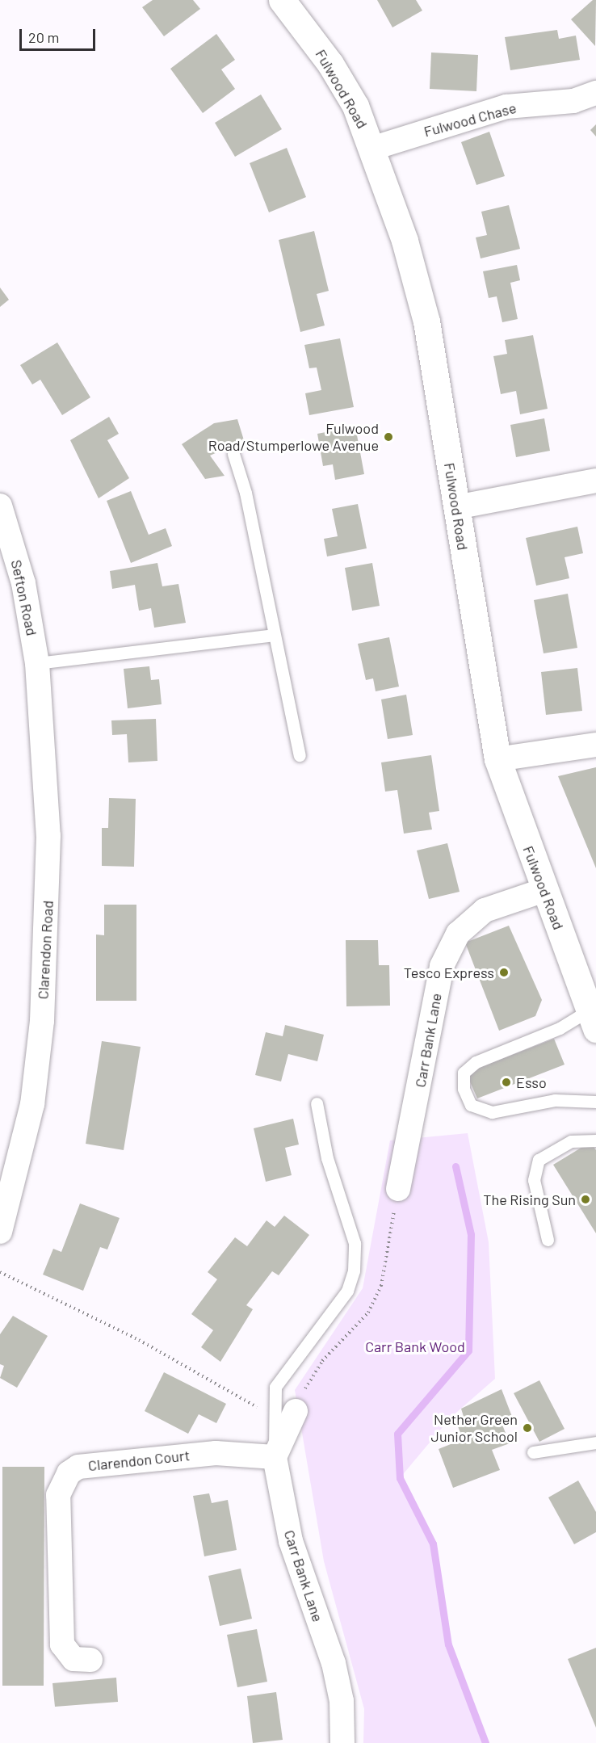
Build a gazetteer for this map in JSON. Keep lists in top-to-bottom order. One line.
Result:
{"streets":{"street":["Fulwood Road","Fulwood Chase","Sefton Road","Clarendon Road","Carr Bank Lane","Clarendon Court"]},"crossings":[["Fulwood Road","Fulwood Chase"],["Fulwood Road","Carr Bank Lane"],["Sefton Road","Clarendon Road"],["Carr Bank Lane","Clarendon Court"]],"parks":["Carr Bank Wood"],"places":["Fulwood Road/Stumperlowe Avenue","Tesco Express","Esso","The Rising Sun","Nether Green Junior School"],"scale_bar":"20 m"}
